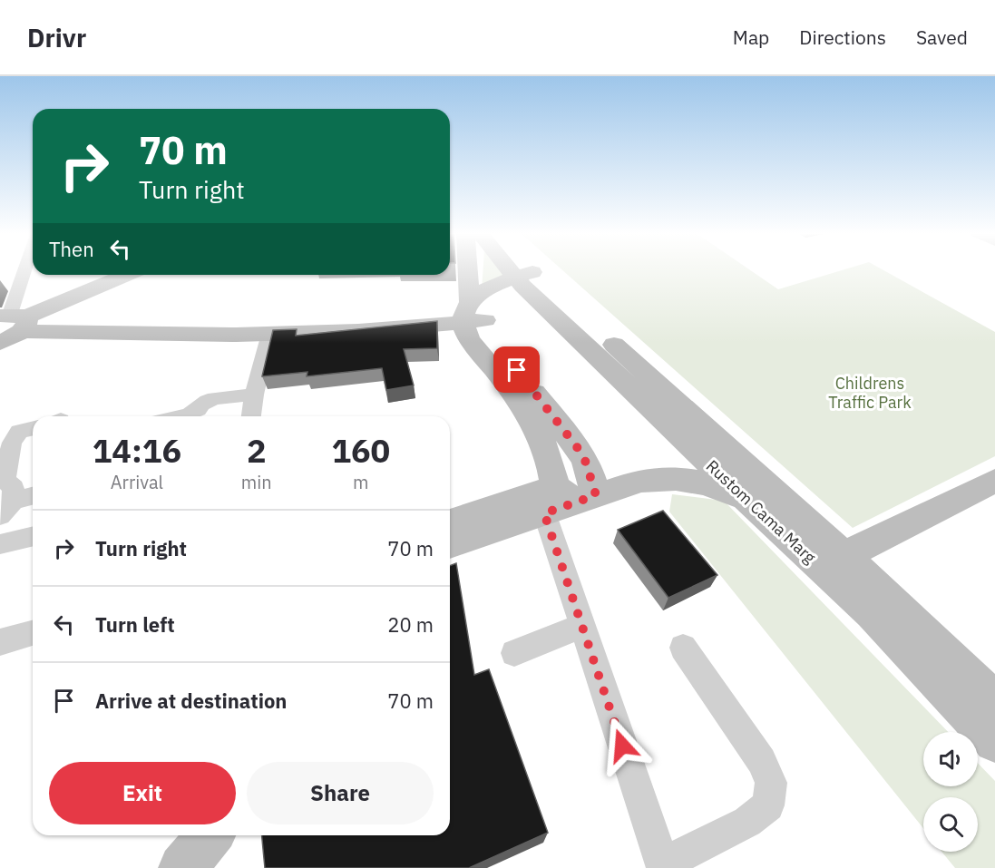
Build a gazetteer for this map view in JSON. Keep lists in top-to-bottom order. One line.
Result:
{"streets":{"street":["Rustom Cama Marg"]},"parks":["Childrens Traffic Park"],"page":{"header":"Drivr","nav":["Map","Directions","Saved"],"turn":["70 m","Turn right"],"then":"Then","eta":["14:16","Arrival","2","min","160","m"],"list":[{"name":"Turn right","value":"70 m"},{"name":"Turn left","value":"20 m"},{"name":"Arrive at destination","value":"70 m"}],"buttons":["Exit","Share"]}}
